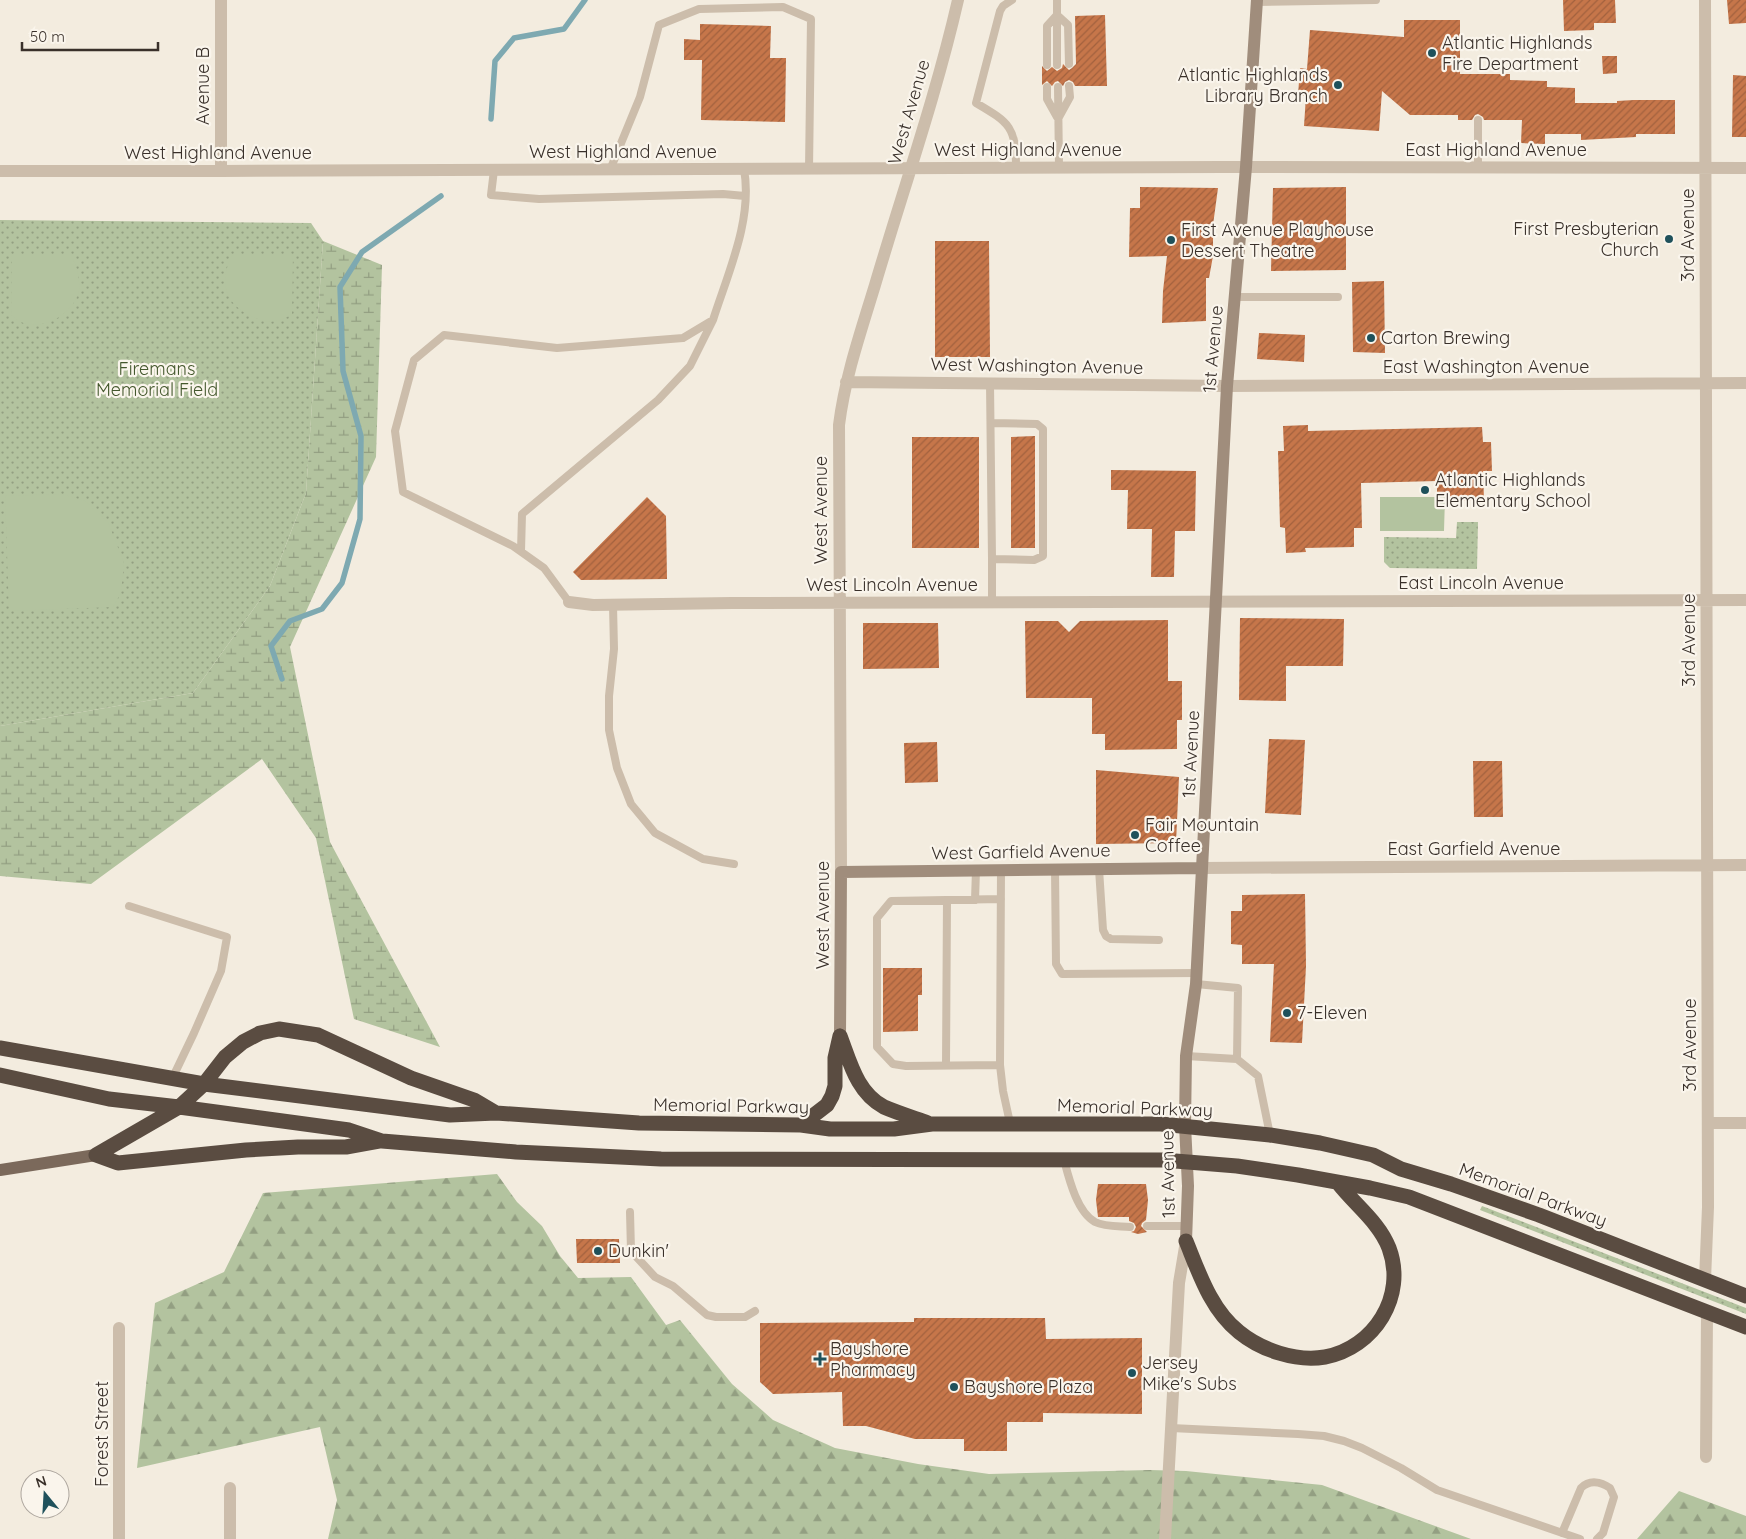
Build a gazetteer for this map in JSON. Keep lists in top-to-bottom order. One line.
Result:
{"streets":{"highway":["Memorial Parkway"],"street":["Avenue B","West Avenue","West Highland Avenue","East Highland Avenue","3rd Avenue","1st Avenue","West Washington Avenue","East Washington Avenue","East Lincoln Avenue","West Lincoln Avenue","East Garfield Avenue","West Garfield Avenue","Forest Street"]},"crossings":[["Avenue B","West Highland Avenue"],["West Avenue","West Highland Avenue"],["West Avenue","West Washington Avenue"],["West Avenue","West Lincoln Avenue"],["West Avenue","West Garfield Avenue"],["West Highland Avenue","East Highland Avenue"],["West Highland Avenue","1st Avenue"],["East Highland Avenue","3rd Avenue"],["East Highland Avenue","1st Avenue"],["3rd Avenue","East Washington Avenue"],["3rd Avenue","East Lincoln Avenue"],["3rd Avenue","East Garfield Avenue"],["3rd Avenue","Memorial Parkway"],["1st Avenue","West Washington Avenue"],["1st Avenue","East Washington Avenue"],["1st Avenue","East Lincoln Avenue"],["1st Avenue","West Lincoln Avenue"],["1st Avenue","East Garfield Avenue"],["1st Avenue","West Garfield Avenue"],["1st Avenue","Memorial Parkway"],["West Washington Avenue","East Washington Avenue"],["East Lincoln Avenue","West Lincoln Avenue"],["East Garfield Avenue","West Garfield Avenue"]],"parks":["Firemans Memorial Field"],"places":{"other":["Atlantic Highlands Fire Department","Atlantic Highlands Library Branch","First Presbyterian Church","First Avenue Playhouse Dessert Theatre","Carton Brewing","Atlantic Highlands Elementary School","Fair Mountain Coffee","7-Eleven","Dunkin'","Jersey Mike's Subs","Bayshore Plaza"],"health":["Bayshore Pharmacy"]},"scale_bar":"50 m","north":"top"}
